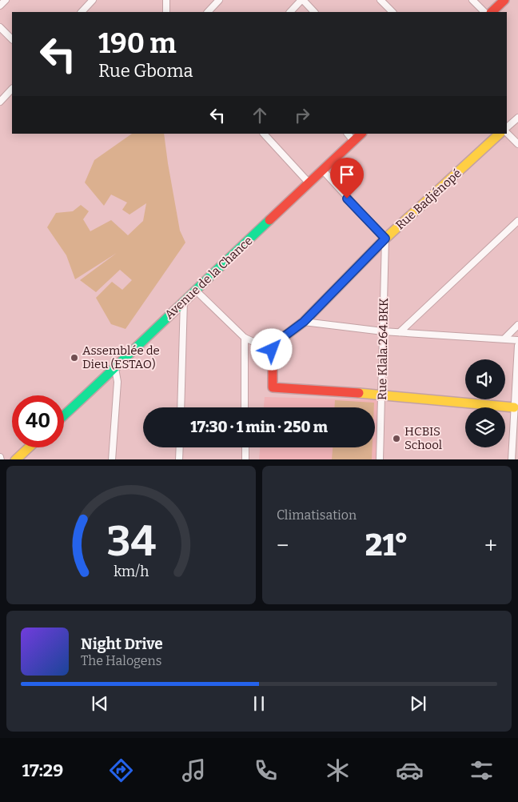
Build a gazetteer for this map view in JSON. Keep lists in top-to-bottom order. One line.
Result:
{"streets":{"street":["Rue Badjénopé","Avenue de la Chance","Rue Klala.264.BKK"]},"crossings":[["Rue Badjénopé","Rue Klala.264.BKK"]],"places":["Assemblée de Dieu (ESTAO)","HCBIS School"],"page":{"turn":["190 m","Rue Gboma"],"limit":"40","trip":"17:30 · 1 min · 250 m","tile":"Climatisation","heat":["−","21°","+"],"song":["Night Drive","The Halogens"],"tabs":"17:29","gauge":["34","km/h"]}}
